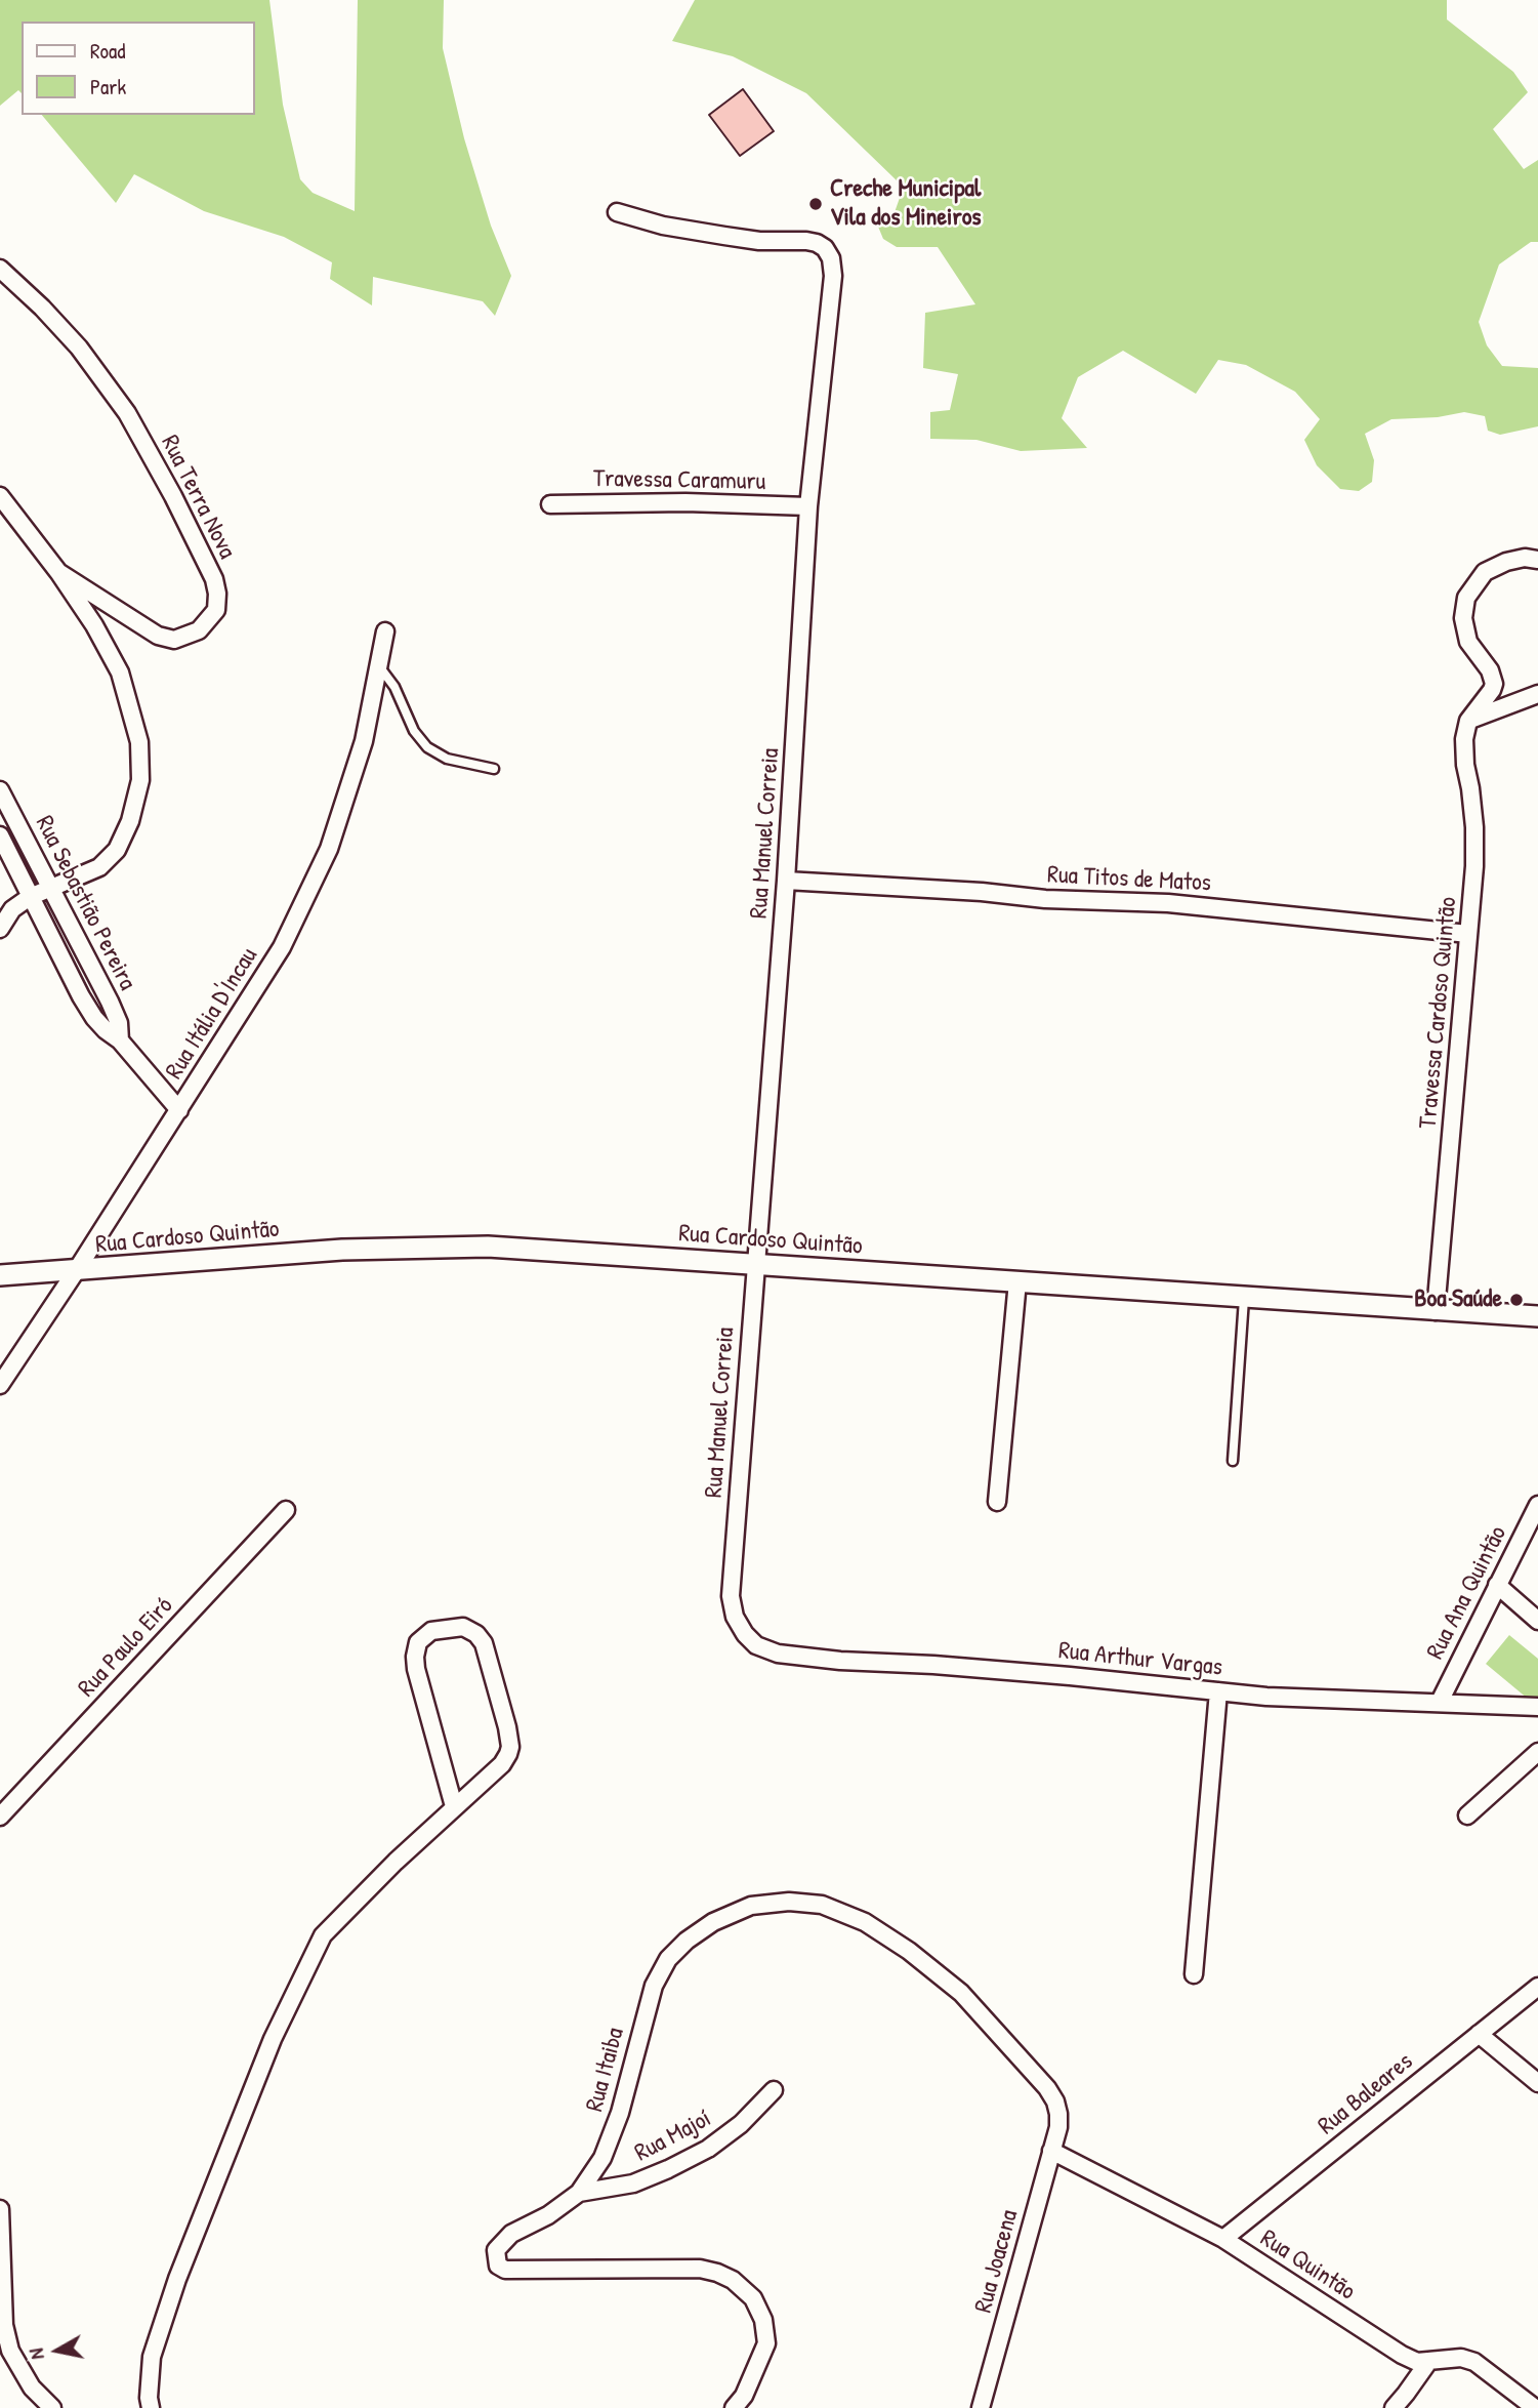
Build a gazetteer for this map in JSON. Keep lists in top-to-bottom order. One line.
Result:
{"streets":{"street":["Travessa Caramuru","Rua Terra Nova","Rua Manuel Correia","Rua Titos de Matos","Rua Sebastião Pereira","Travessa Cardoso Quintão","Rua Itália D'Incau","Rua Cardoso Quintão","Rua Ana Quintão","Rua Paulo Eiró","Rua Arthur Vargas","Rua Itaiba","Rua Baleares","Rua Majoí","Rua Joacena","Rua Quintão"]},"crossings":[["Travessa Caramuru","Rua Manuel Correia"],["Rua Manuel Correia","Rua Titos de Matos"],["Rua Manuel Correia","Rua Cardoso Quintão"],["Rua Manuel Correia","Rua Arthur Vargas"],["Rua Titos de Matos","Travessa Cardoso Quintão"],["Rua Sebastião Pereira","Rua Itália D'Incau"],["Travessa Cardoso Quintão","Rua Cardoso Quintão"],["Rua Itália D'Incau","Rua Cardoso Quintão"],["Rua Ana Quintão","Rua Arthur Vargas"],["Rua Itaiba","Rua Majoí"],["Rua Itaiba","Rua Joacena"],["Rua Baleares","Rua Quintão"],["Rua Joacena","Rua Quintão"]],"places":["Creche Municipal Vila dos Mineiros","Boa Saúde"],"legend":["Road","Park"],"north":"left"}
